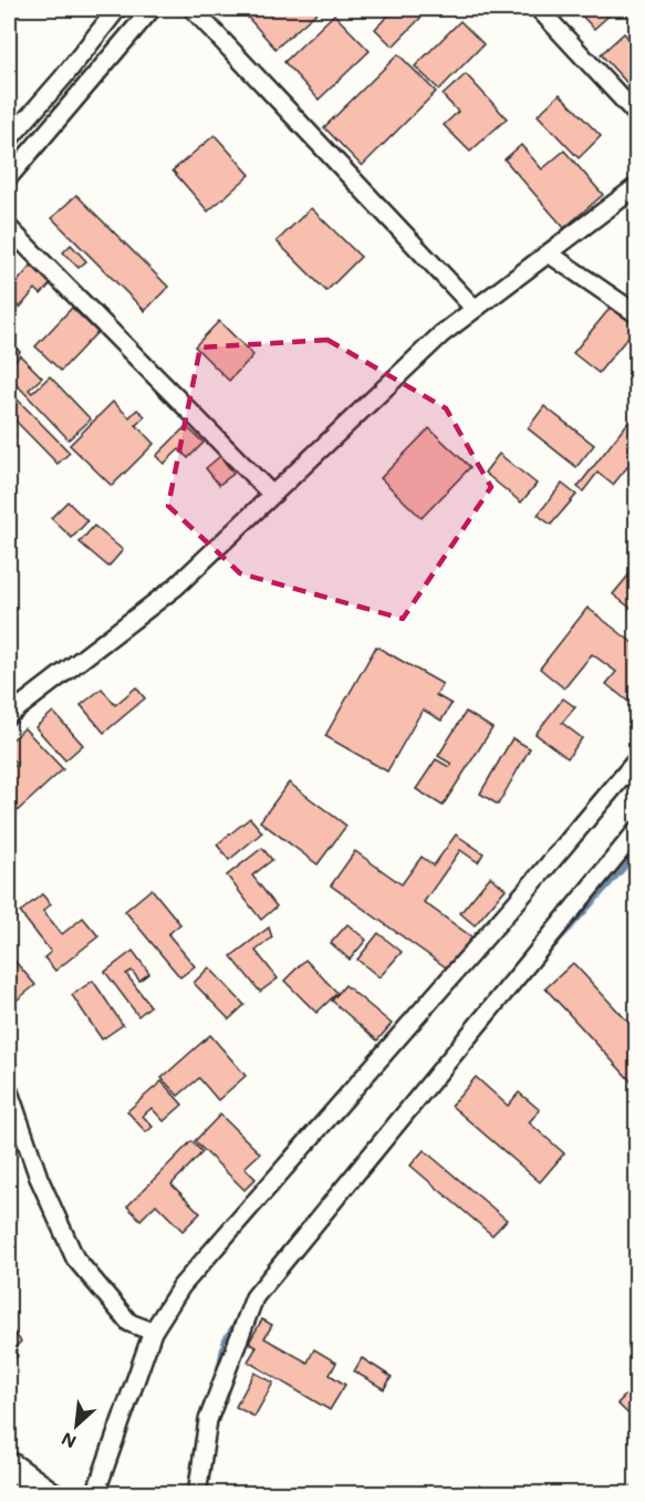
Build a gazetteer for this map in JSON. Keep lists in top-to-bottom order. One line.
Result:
{"north":"bottom left"}
